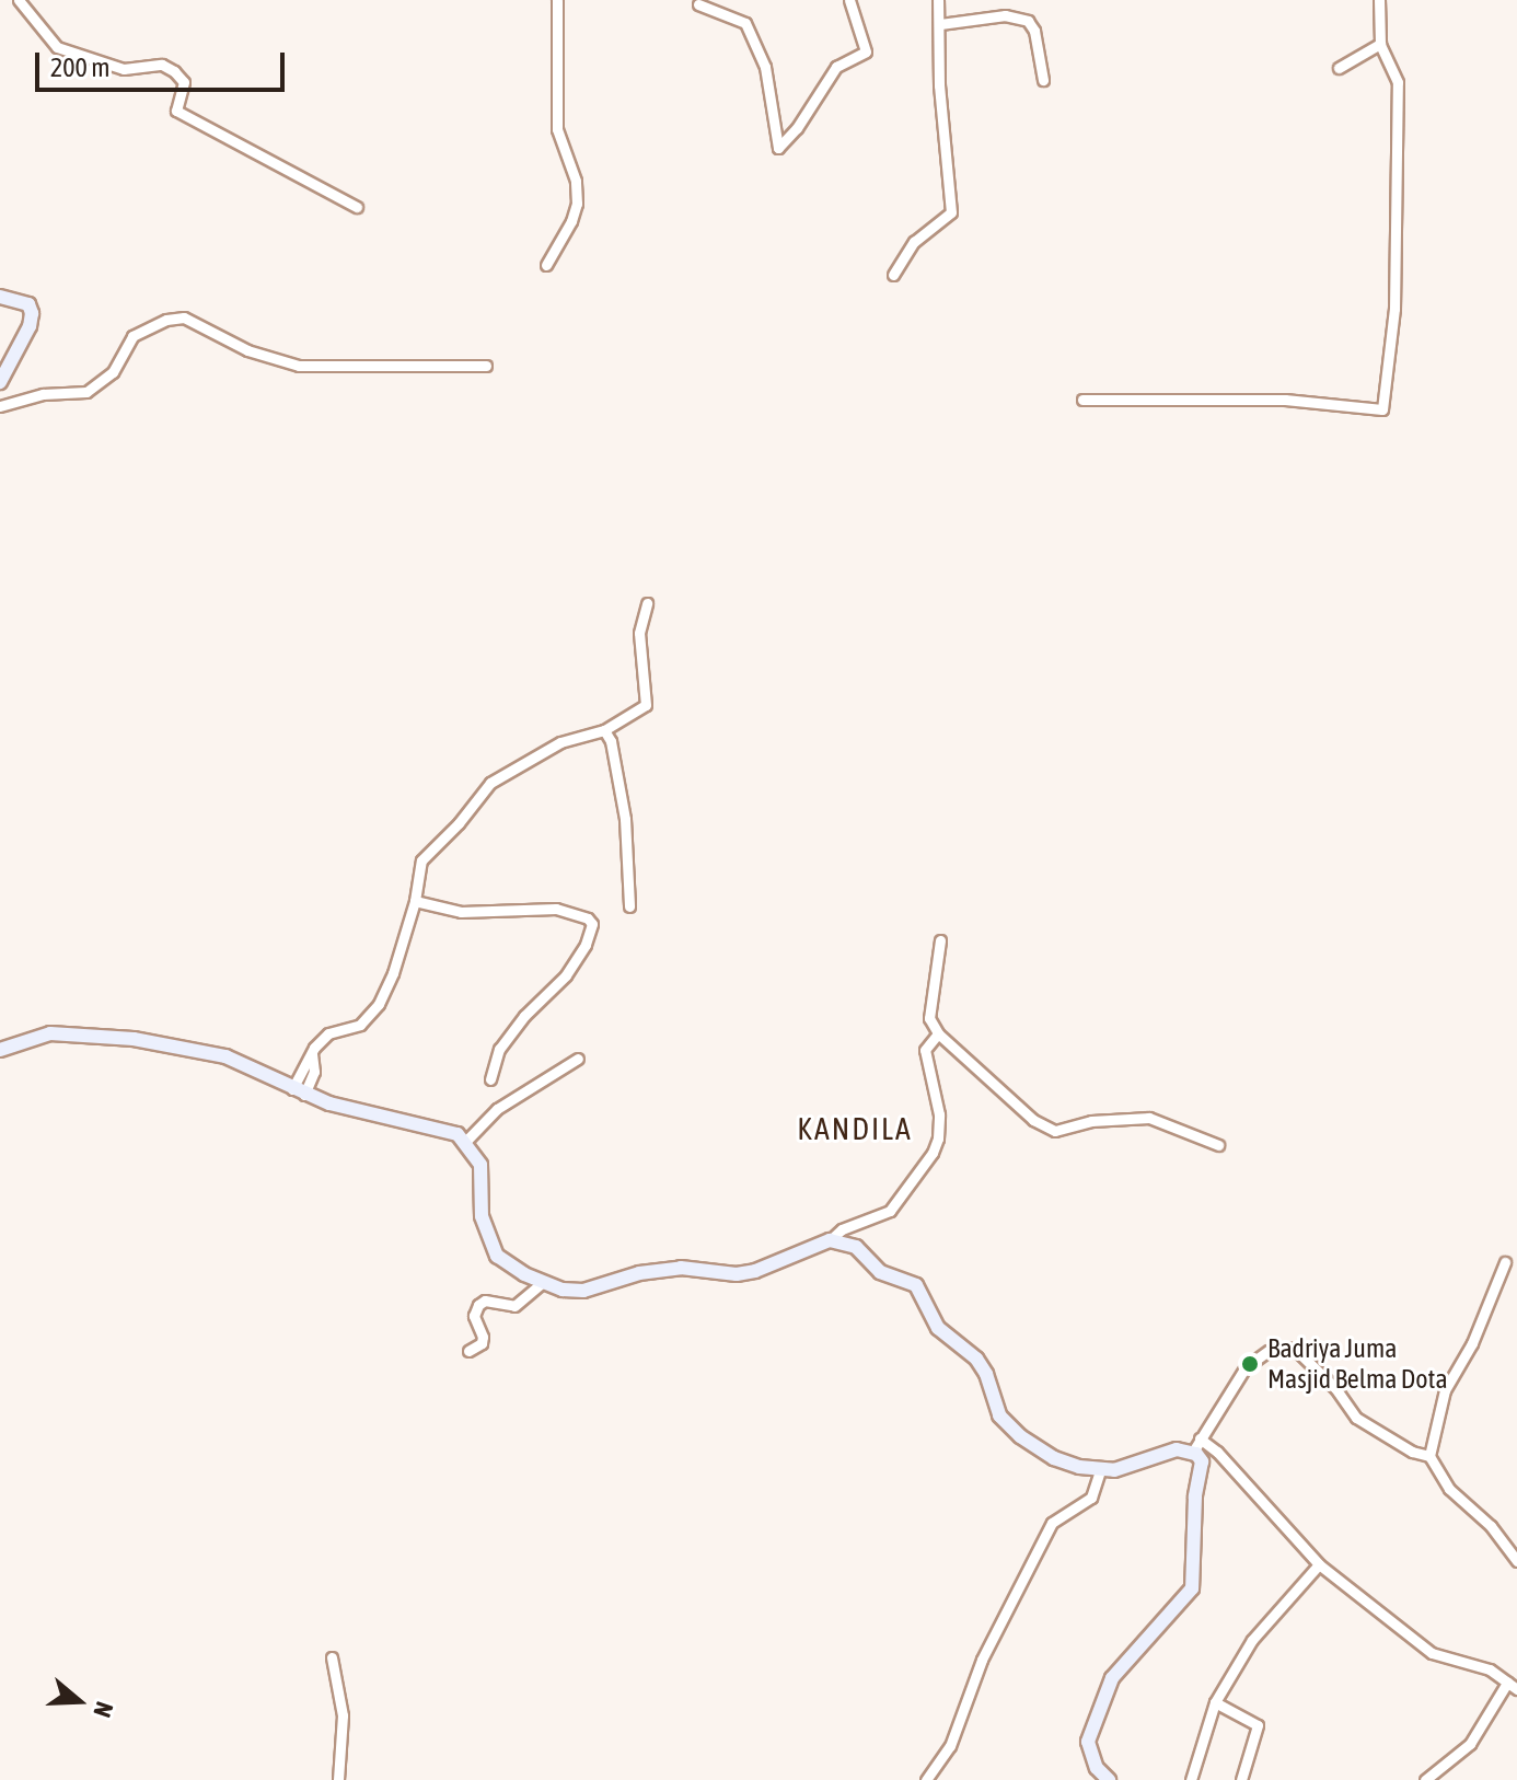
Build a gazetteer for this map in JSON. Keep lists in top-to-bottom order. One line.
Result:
{"districts":["KANDILA"],"places":["Badriya Juma Masjid Belma Dota"],"scale_bar":"200 m","north":"right"}
